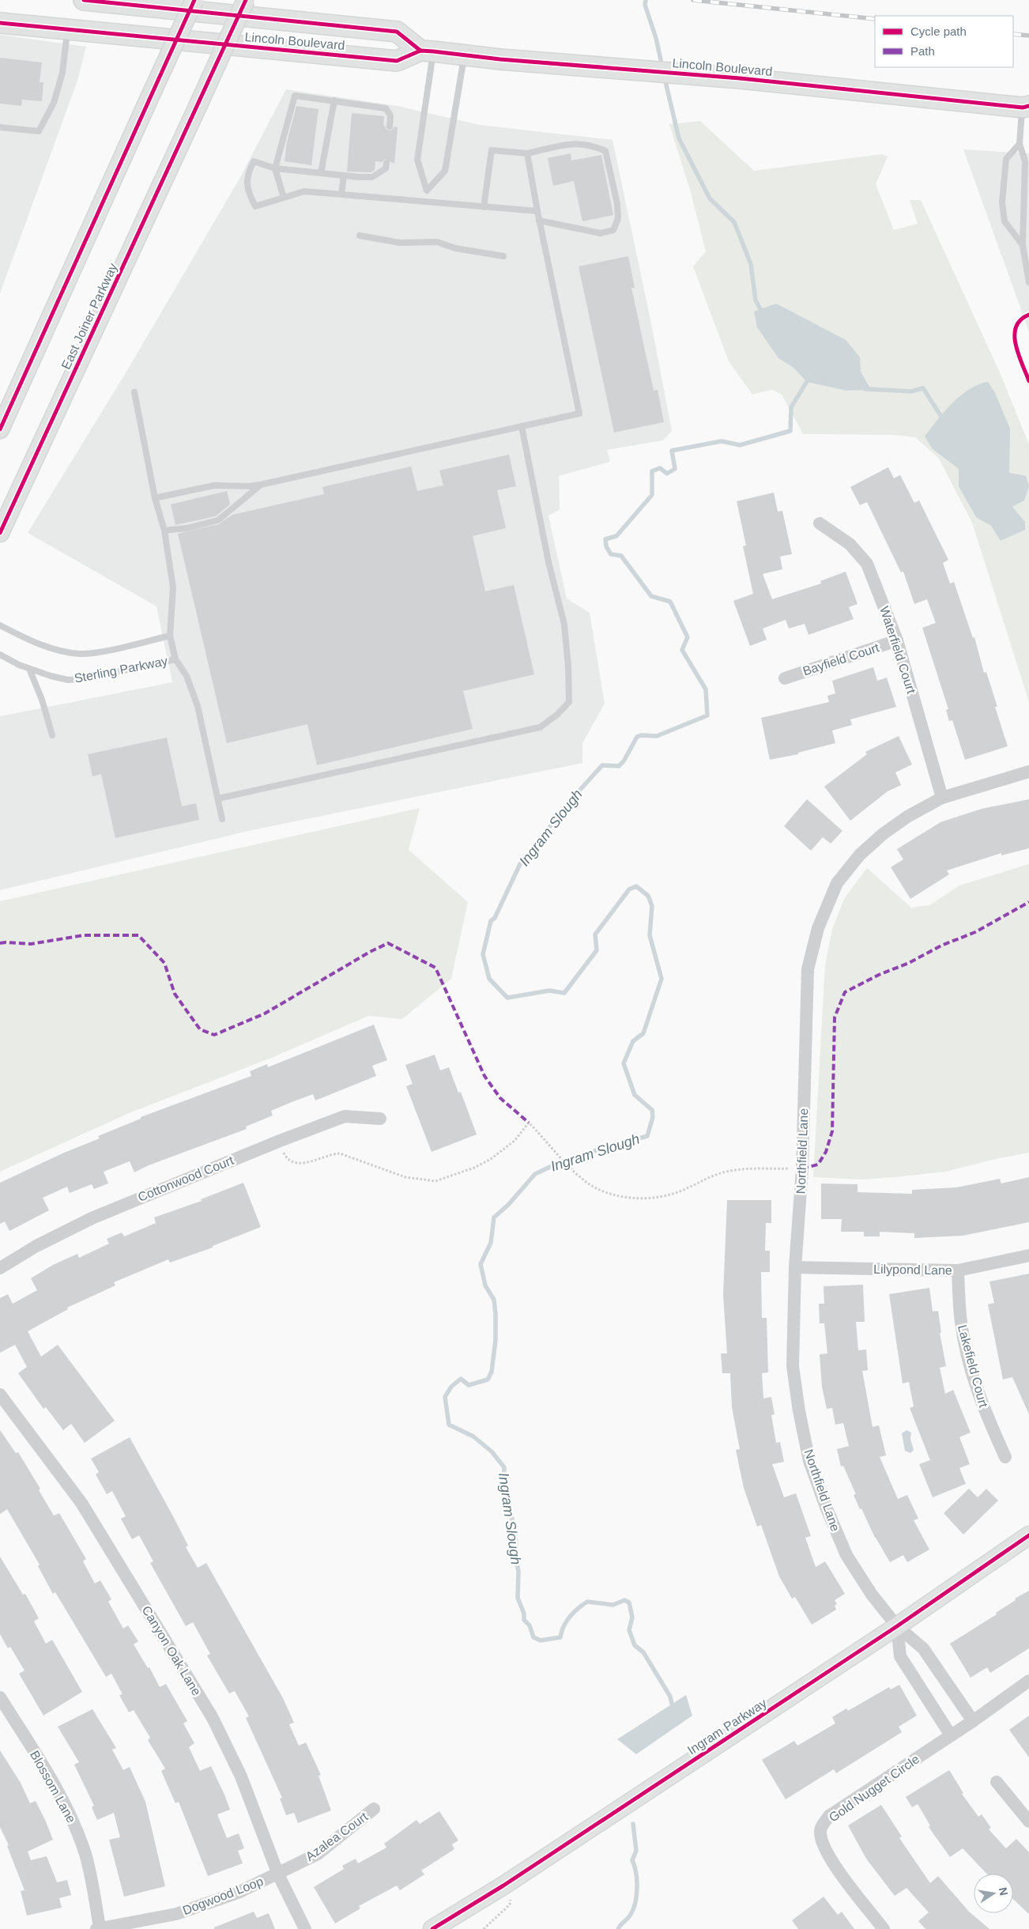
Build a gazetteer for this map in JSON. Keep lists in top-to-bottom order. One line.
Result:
{"streets":{"main road":["Lincoln Boulevard","East Joiner Parkway","Ingram Parkway"],"street":["Waterfield Court","Bayfield Court","Northfield Lane","Cottonwood Court","Lilypond Lane","Lakefield Court","Canyon Oak Lane","Blossom Lane","Gold Nugget Circle","Azalea Court","Dogwood Loop"],"lane":["Sterling Parkway"]},"crossings":[["Waterfield Court","Bayfield Court"],["Waterfield Court","Northfield Lane"],["Northfield Lane","Lilypond Lane"],["Northfield Lane","Ingram Parkway"],["Northfield Lane","Gold Nugget Circle"],["Lilypond Lane","Lakefield Court"],["Canyon Oak Lane","Azalea Court"],["Canyon Oak Lane","Dogwood Loop"],["Blossom Lane","Dogwood Loop"],["Azalea Court","Dogwood Loop"]],"water":["Ingram Slough"],"legend":["Cycle path","Path"],"north":"right"}
